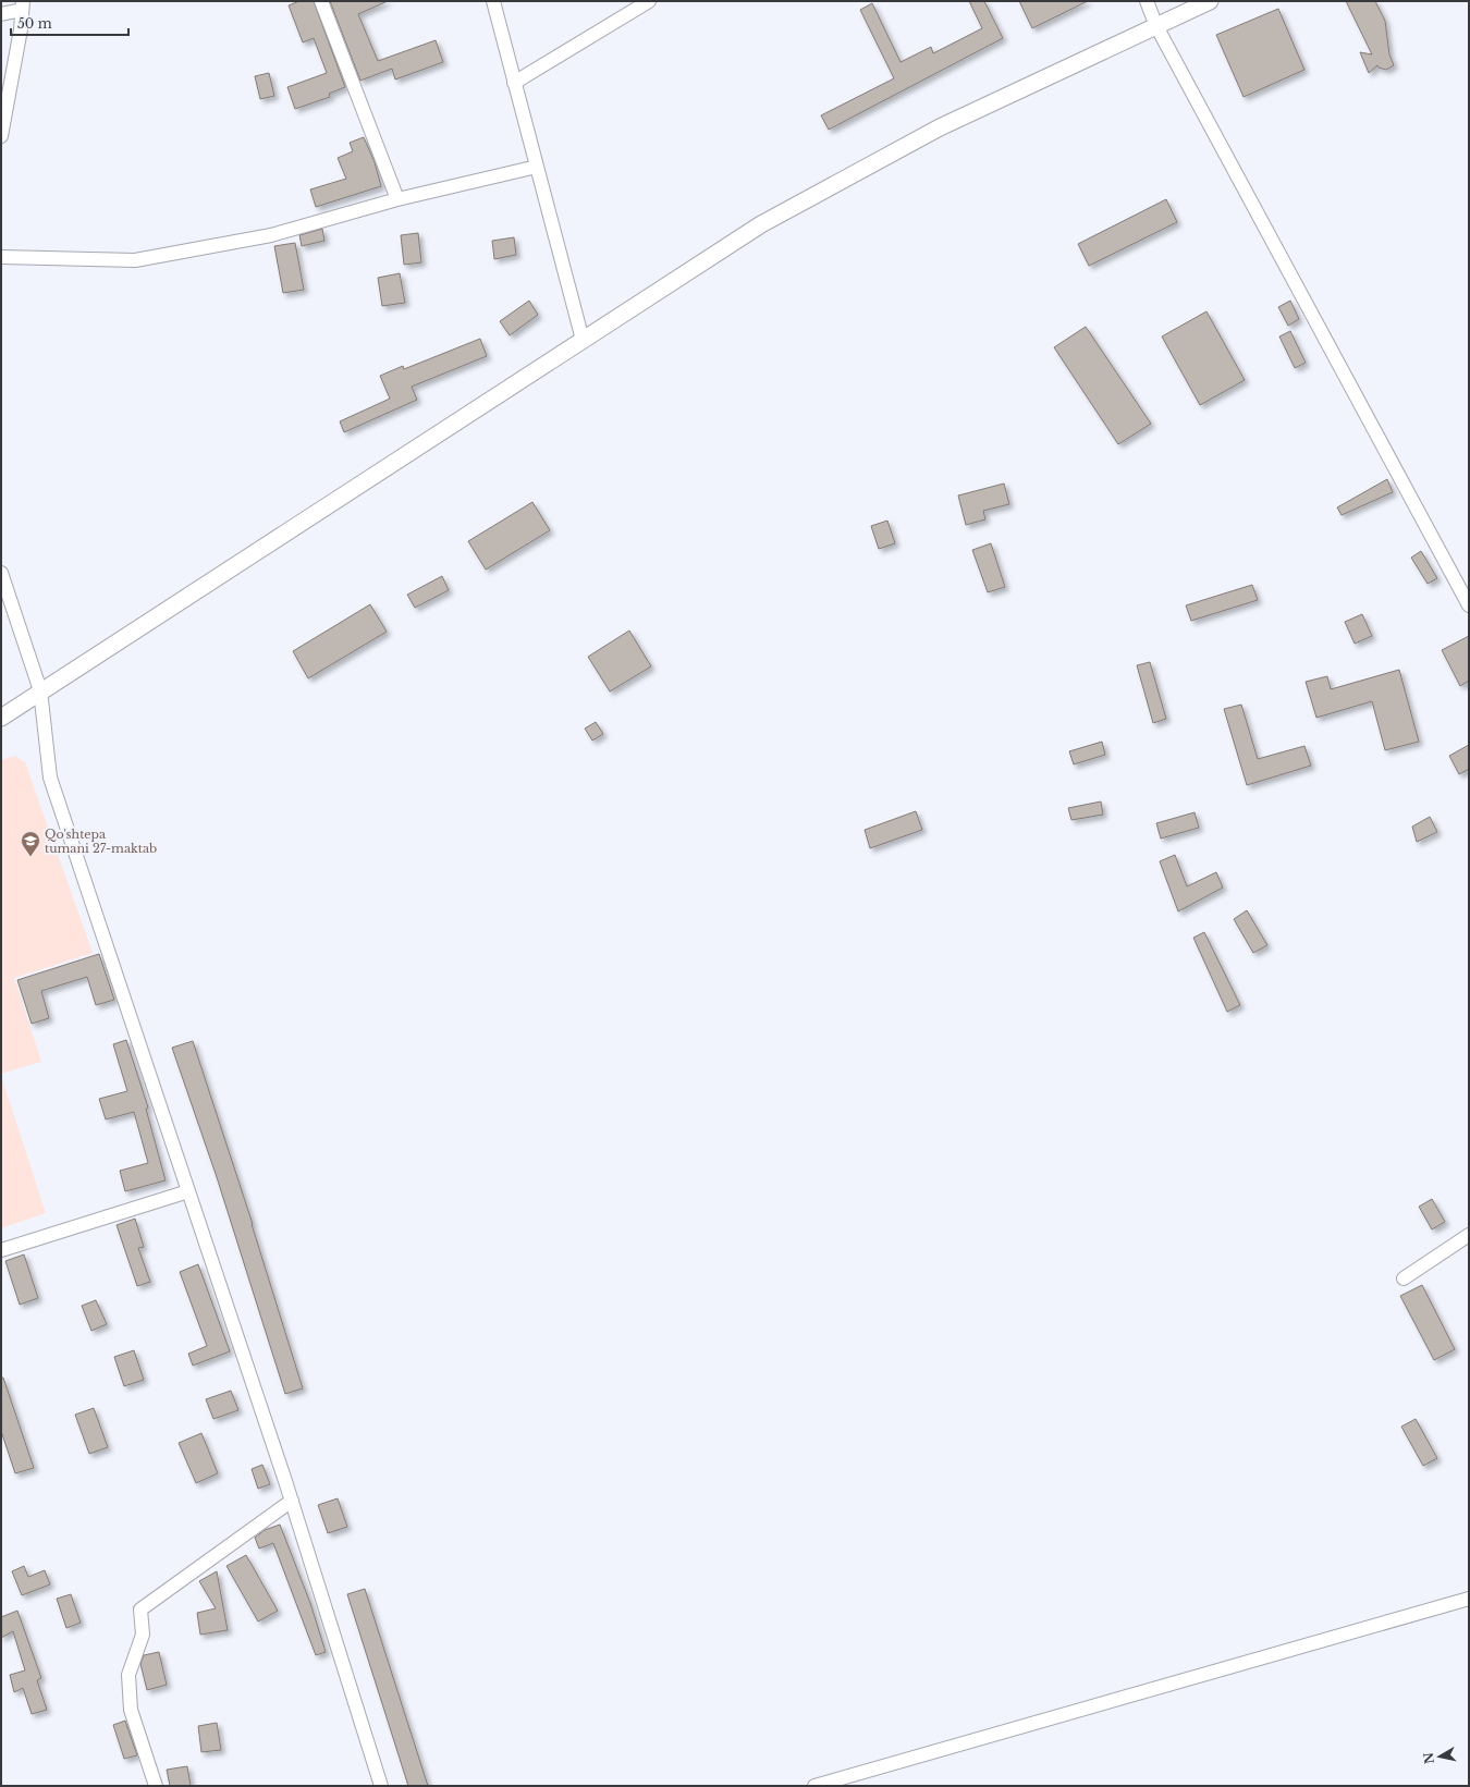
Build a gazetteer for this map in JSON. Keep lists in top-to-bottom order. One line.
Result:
{"places":{"school or university":["Qo'shtepa tumani 27-maktab"]},"scale_bar":"50 m","north":"left"}
